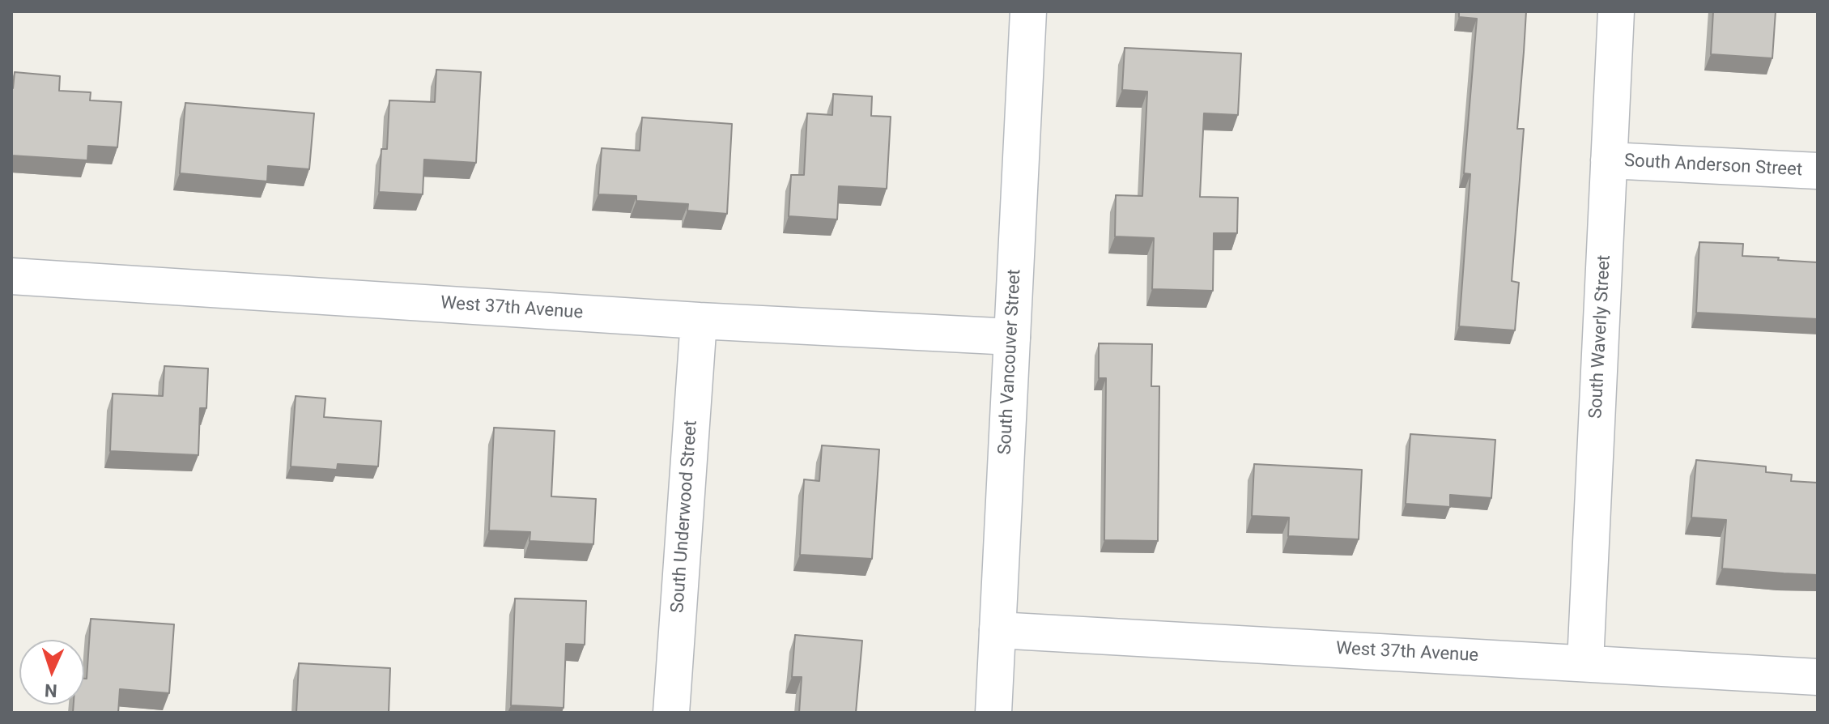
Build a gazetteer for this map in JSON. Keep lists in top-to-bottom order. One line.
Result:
{"streets":{"street":["South Anderson Street","West 37th Avenue","South Waverly Street","South Vancouver Street","South Underwood Street"]},"crossings":[["South Anderson Street","South Waverly Street"],["West 37th Avenue","South Waverly Street"],["West 37th Avenue","South Vancouver Street"],["West 37th Avenue","South Underwood Street"]],"north":"bottom"}
